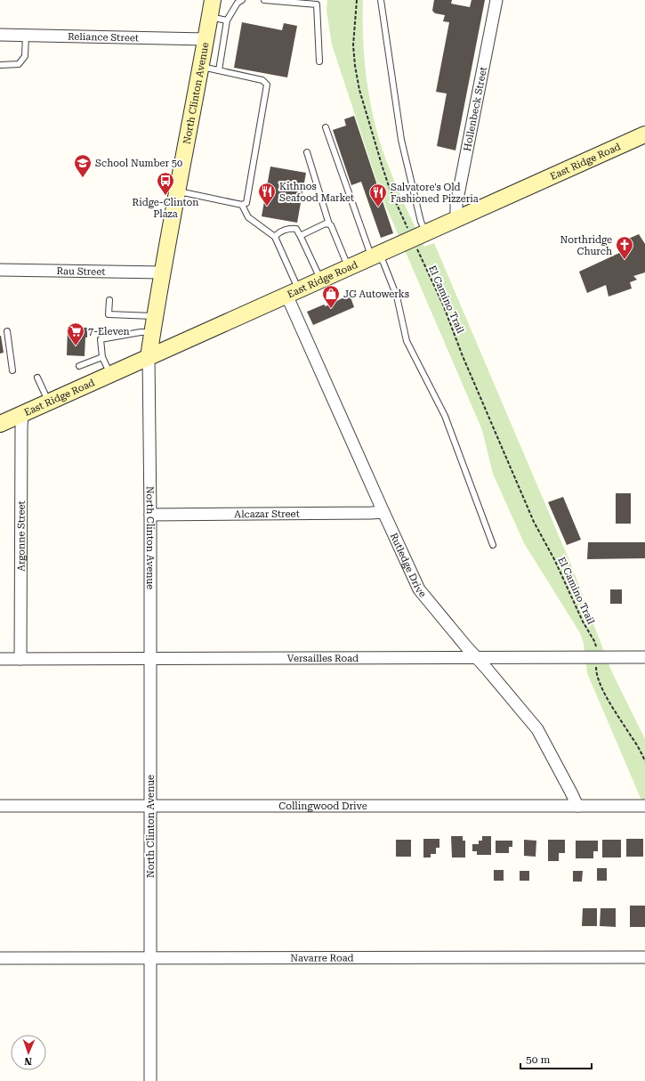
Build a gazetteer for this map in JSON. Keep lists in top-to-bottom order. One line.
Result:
{"streets":{"main road":["North Clinton Avenue","East Ridge Road"],"street":["Reliance Street","Hollenbeck Street","Rau Street","Alcazar Street","Argonne Street","Rutledge Drive","Versailles Road","Collingwood Drive","Navarre Road"],"path":["El Camino Trail"]},"crossings":[["Reliance Street","North Clinton Avenue"],["North Clinton Avenue","East Ridge Road"],["North Clinton Avenue","Rau Street"],["North Clinton Avenue","Alcazar Street"],["North Clinton Avenue","Versailles Road"],["North Clinton Avenue","Collingwood Drive"],["North Clinton Avenue","Navarre Road"],["Hollenbeck Street","East Ridge Road"],["East Ridge Road","Argonne Street"],["East Ridge Road","Rutledge Drive"],["El Camino Trail","Versailles Road"],["Alcazar Street","Rutledge Drive"],["Argonne Street","Versailles Road"],["Rutledge Drive","Versailles Road"],["Rutledge Drive","Collingwood Drive"]],"places":{"school or university":["School Number 50"],"bus stop":["Ridge-Clinton Plaza"],"restaurant":["Kithnos Seafood Market","Salvatore's Old Fashioned Pizzeria"],"church":["Northridge Church"],"shop":["JG Autowerks"],"supermarket":["7-Eleven"]},"scale_bar":"50 m","north":"bottom"}
